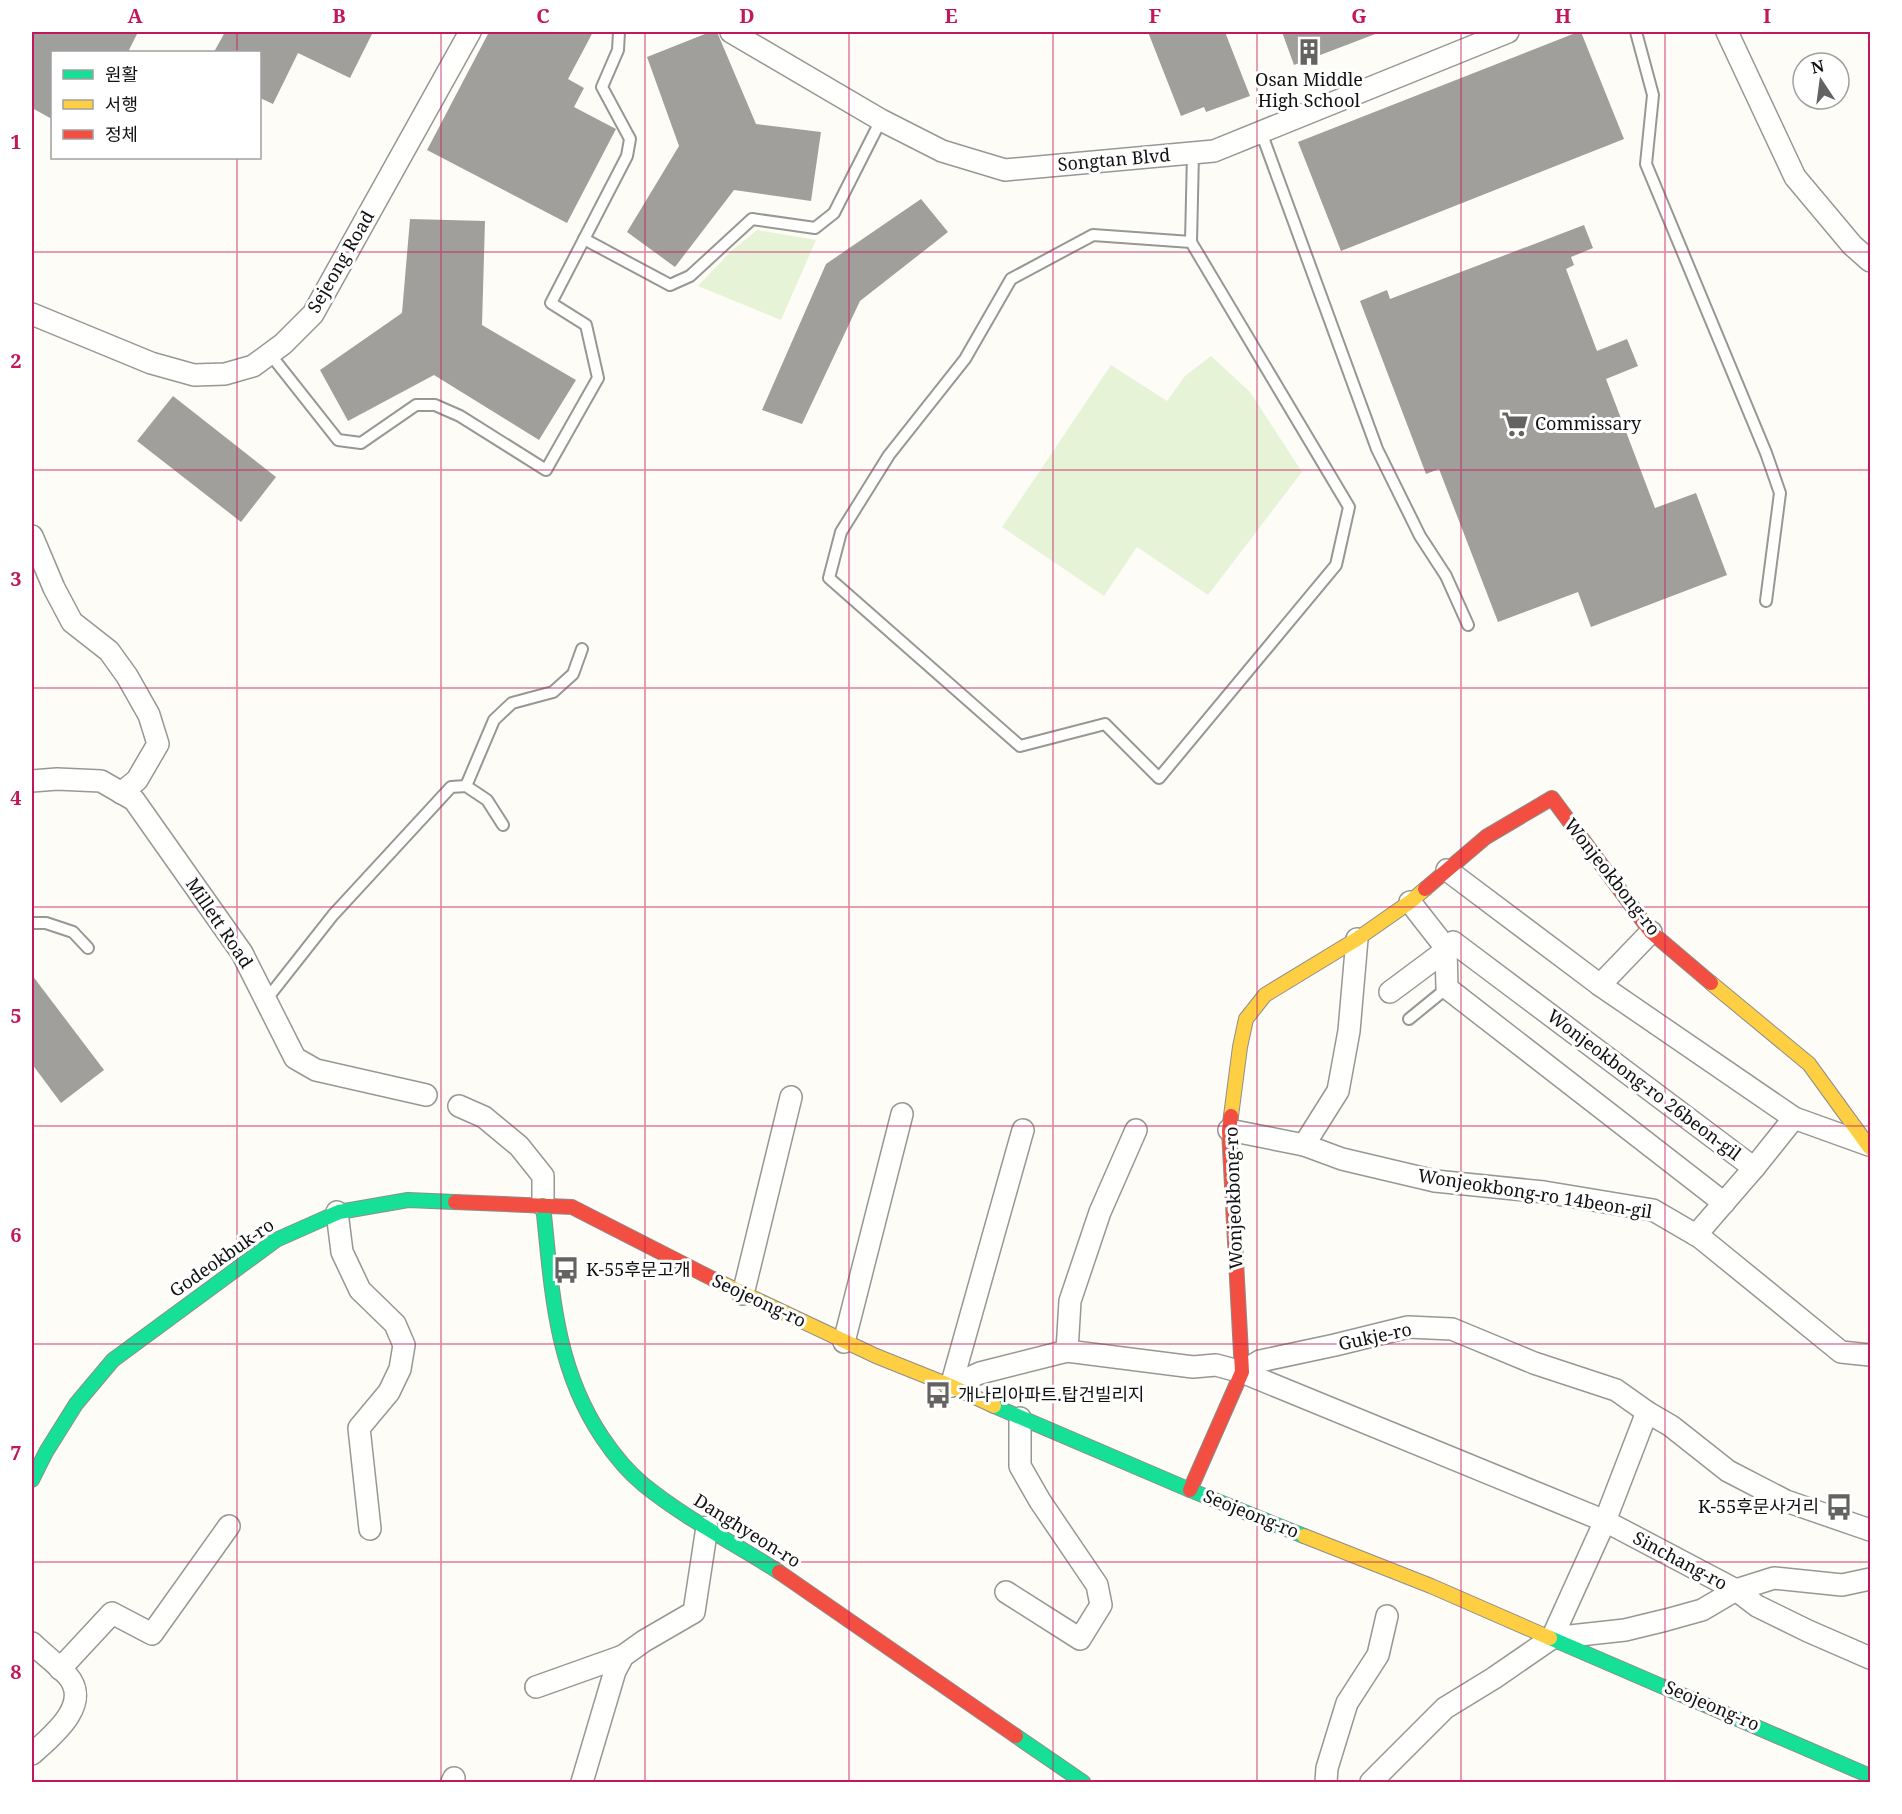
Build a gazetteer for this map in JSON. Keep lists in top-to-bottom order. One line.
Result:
{"streets":{"street":["Songtan Blvd","Sejeong Road","Wonjeokbong-ro","Millett Road","Wonjeokbong-ro 26beon-gil","Wonjeokbong-ro 14beon-gil","Godeokbuk-ro","Seojeong-ro","Gukje-ro","Danghyeon-ro","Sinchang-ro"]},"crossings":[["Wonjeokbong-ro","Wonjeokbong-ro 14beon-gil"],["Wonjeokbong-ro","Seojeong-ro"],["Wonjeokbong-ro","Gukje-ro"],["Wonjeokbong-ro 26beon-gil","Wonjeokbong-ro 14beon-gil"],["Godeokbuk-ro","Seojeong-ro"],["Godeokbuk-ro","Danghyeon-ro"],["Seojeong-ro","Danghyeon-ro"]],"places":{"building":["Osan Middle High School"],"supermarket":["Commissary"],"bus stop":["K-55후문고개","개나리아파트.탑건빌리지","K-55후문사거리"]},"legend":["원활","서행","정체"],"north":"top","grid":{"columns":["A","B","C","D","E","F","G","H","I"],"rows":["1","2","3","4","5","6","7","8"]}}
